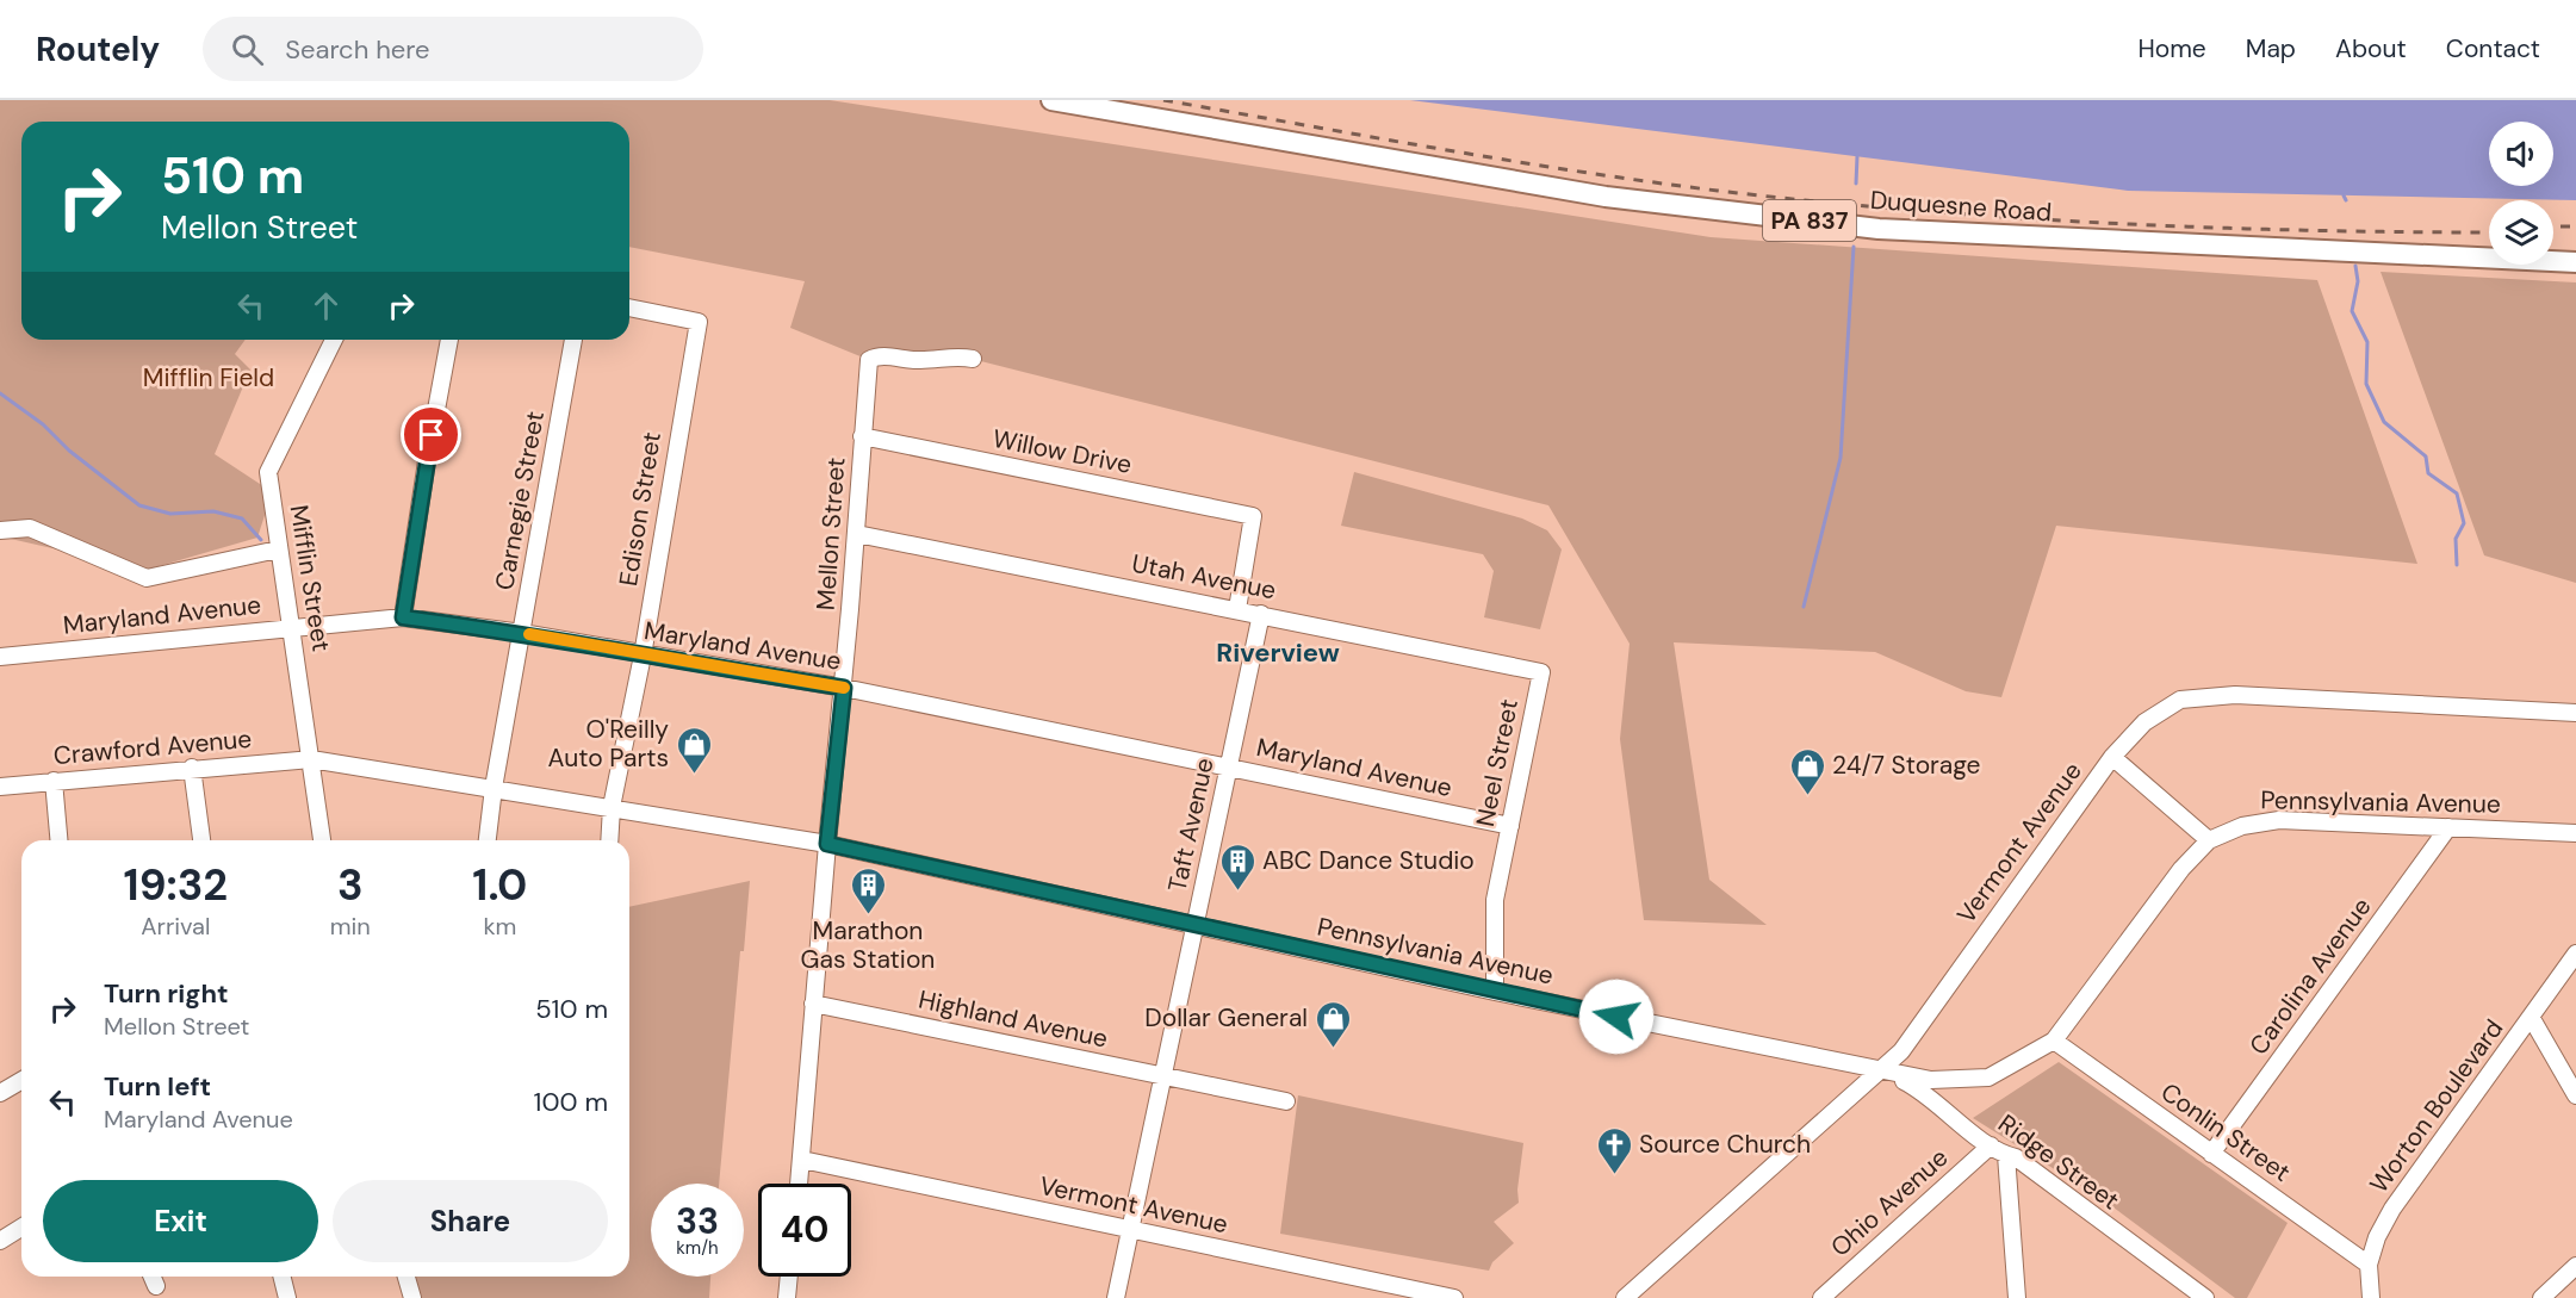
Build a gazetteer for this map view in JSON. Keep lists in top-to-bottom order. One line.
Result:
{"streets":{"main road":["Duquesne Road","PA 837"],"street":["Willow Drive","Carnegie Street","Edison Street","Mellon Street","Utah Avenue","Mifflin Street","Maryland Avenue","Crawford Avenue","Neel Street","Pennsylvania Avenue","Taft Avenue","Vermont Avenue","Carolina Avenue","Highland Avenue","Worton Boulevard","Conlin Street","Ridge Street","Ohio Avenue"]},"crossings":[["Willow Drive","Mellon Street"],["Willow Drive","Utah Avenue"],["Carnegie Street","Maryland Avenue"],["Carnegie Street","Pennsylvania Avenue"],["Edison Street","Maryland Avenue"],["Edison Street","Pennsylvania Avenue"],["Mellon Street","Utah Avenue"],["Mellon Street","Maryland Avenue"],["Mellon Street","Pennsylvania Avenue"],["Mellon Street","Vermont Avenue"],["Mellon Street","Highland Avenue"],["Utah Avenue","Neel Street"],["Utah Avenue","Taft Avenue"],["Mifflin Street","Maryland Avenue"],["Mifflin Street","Crawford Avenue"],["Mifflin Street","Pennsylvania Avenue"],["Maryland Avenue","Neel Street"],["Maryland Avenue","Taft Avenue"],["Crawford Avenue","Pennsylvania Avenue"],["Neel Street","Pennsylvania Avenue"],["Pennsylvania Avenue","Taft Avenue"],["Pennsylvania Avenue","Vermont Avenue"],["Pennsylvania Avenue","Carolina Avenue"],["Pennsylvania Avenue","Conlin Street"],["Pennsylvania Avenue","Ridge Street"],["Taft Avenue","Vermont Avenue"],["Taft Avenue","Highland Avenue"],["Vermont Avenue","Ridge Street"],["Carolina Avenue","Conlin Street"],["Worton Boulevard","Conlin Street"],["Ridge Street","Ohio Avenue"]],"districts":["Riverview"],"parks":["Mifflin Field"],"places":{"shop":["O'Reilly Auto Parts","24/7 Storage","Dollar General"],"building":["ABC Dance Studio","Marathon Gas Station"],"church":["Source Church"]},"page":{"header":"Routely","search":"Search here","nav":["Home","Map","About","Contact"],"turn":["510 m","Mellon Street"],"eta":["19:32","Arrival","3","min","1.0","km"],"list":[{"name":"Turn right","note":"Mellon Street","value":"510 m"},{"name":"Turn left","note":"Maryland Avenue","value":"100 m"}],"buttons":["Exit","Share"],"speed":"33 km/h","limit":"40"}}
